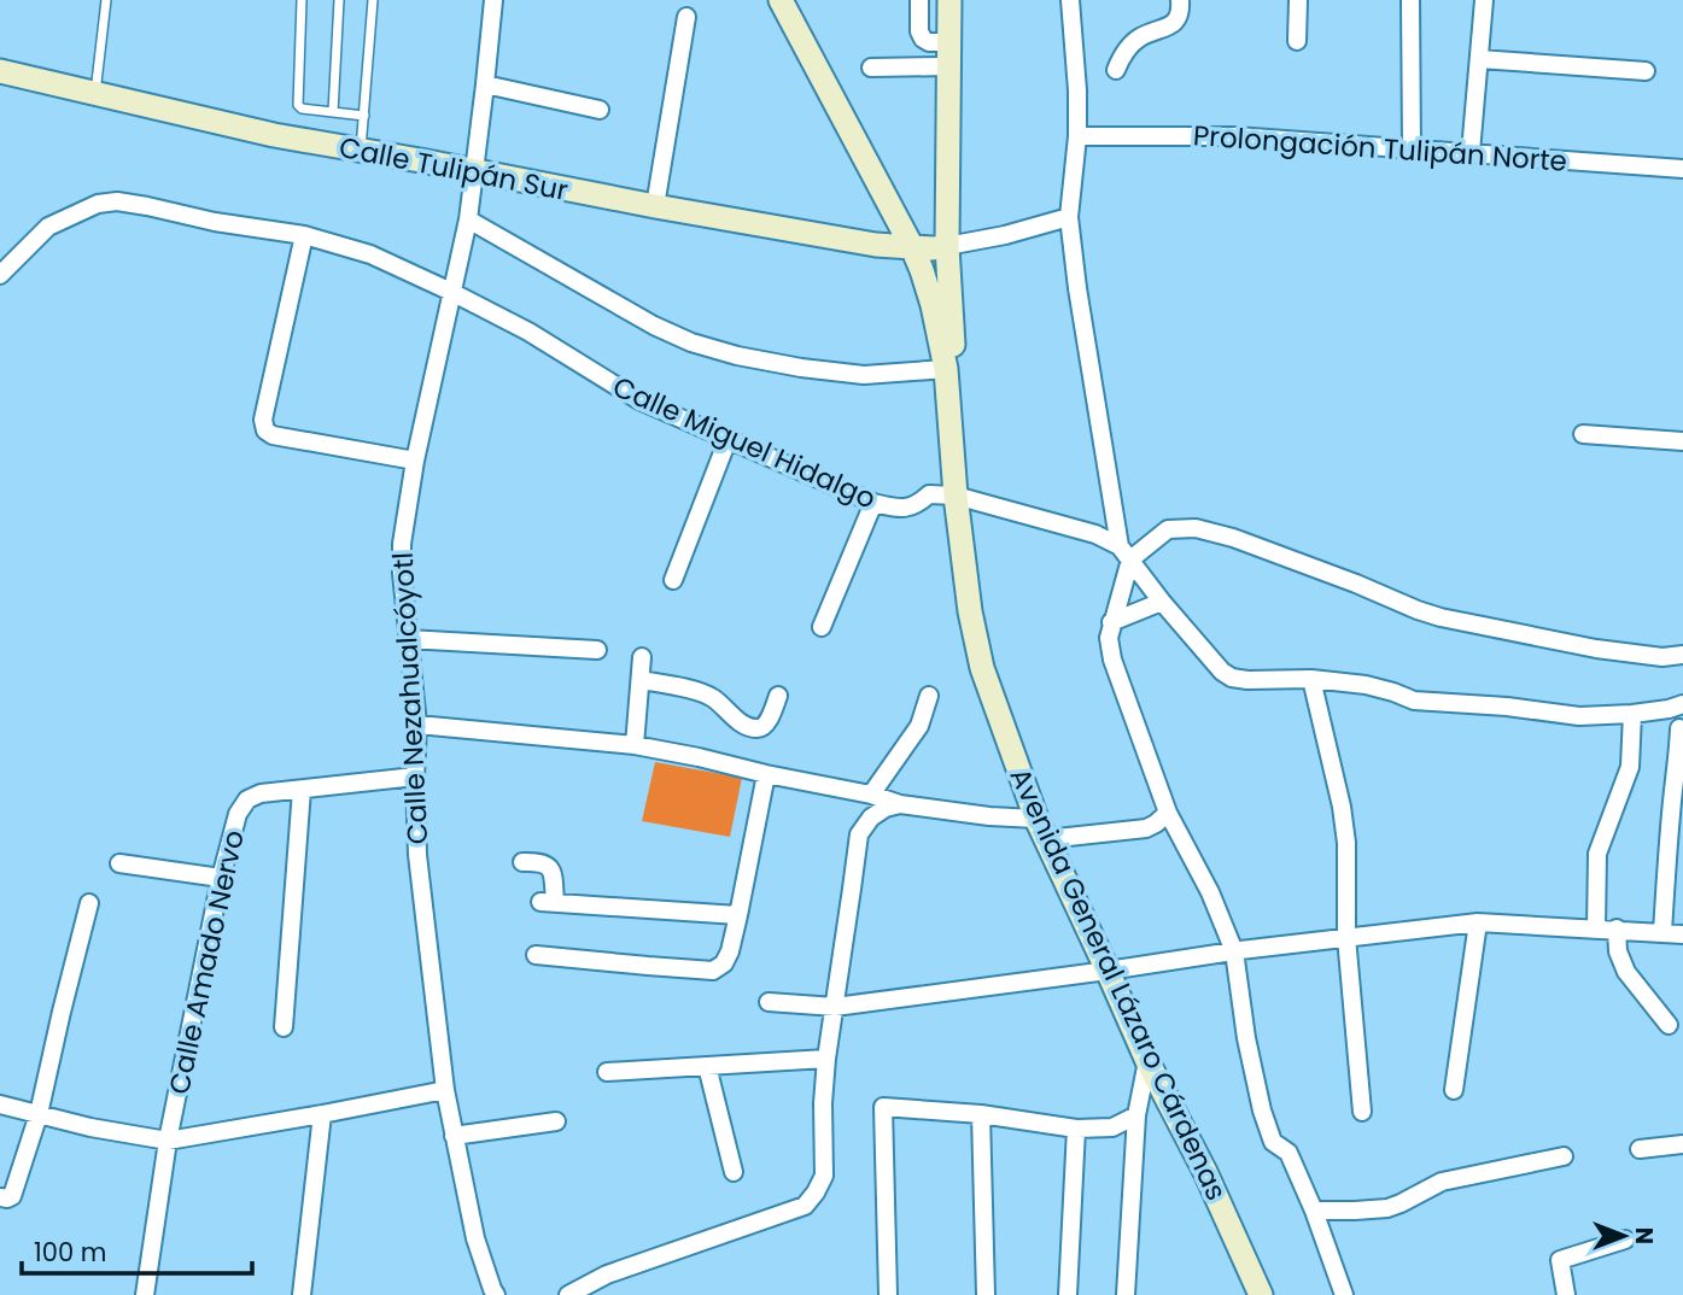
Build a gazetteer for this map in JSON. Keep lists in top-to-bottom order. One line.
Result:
{"streets":{"street":["Prolongación Tulipán Norte","Calle Tulipán Sur","Calle Miguel Hidalgo","Calle Nezahualcóyotl","Calle Amado Nervo","Avenida General Lázaro Cárdenas"]},"crossings":[["Calle Tulipán Sur","Calle Nezahualcóyotl"],["Calle Tulipán Sur","Avenida General Lázaro Cárdenas"],["Calle Miguel Hidalgo","Calle Nezahualcóyotl"],["Calle Miguel Hidalgo","Avenida General Lázaro Cárdenas"],["Calle Nezahualcóyotl","Calle Amado Nervo"]],"scale_bar":"100 m","north":"right"}
